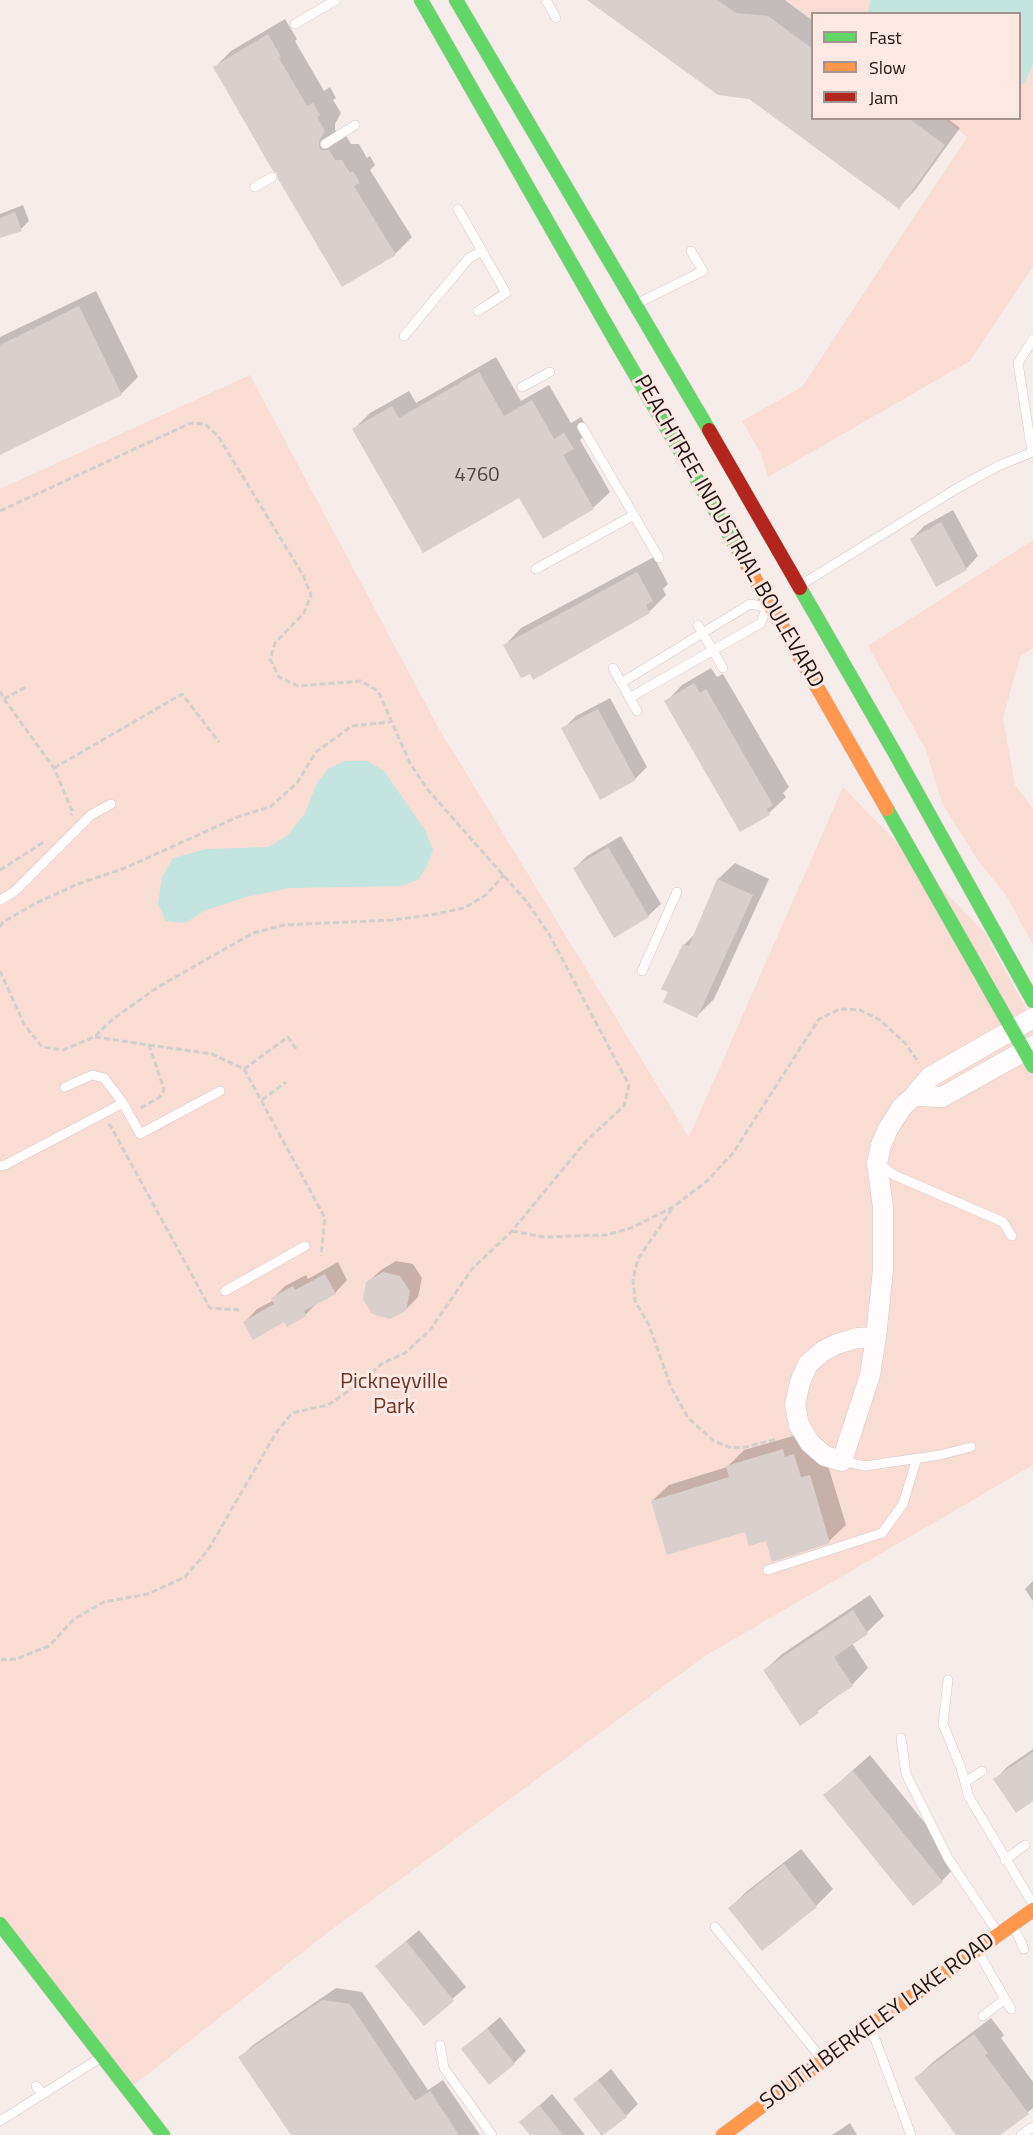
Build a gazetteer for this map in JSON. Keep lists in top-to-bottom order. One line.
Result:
{"streets":{"main road":["PEACHTREE INDUSTRIAL BOULEVARD","SOUTH BERKELEY LAKE ROAD"]},"parks":["Pickneyville Park"],"house_numbers":["4760"],"legend":["Fast","Slow","Jam"]}
